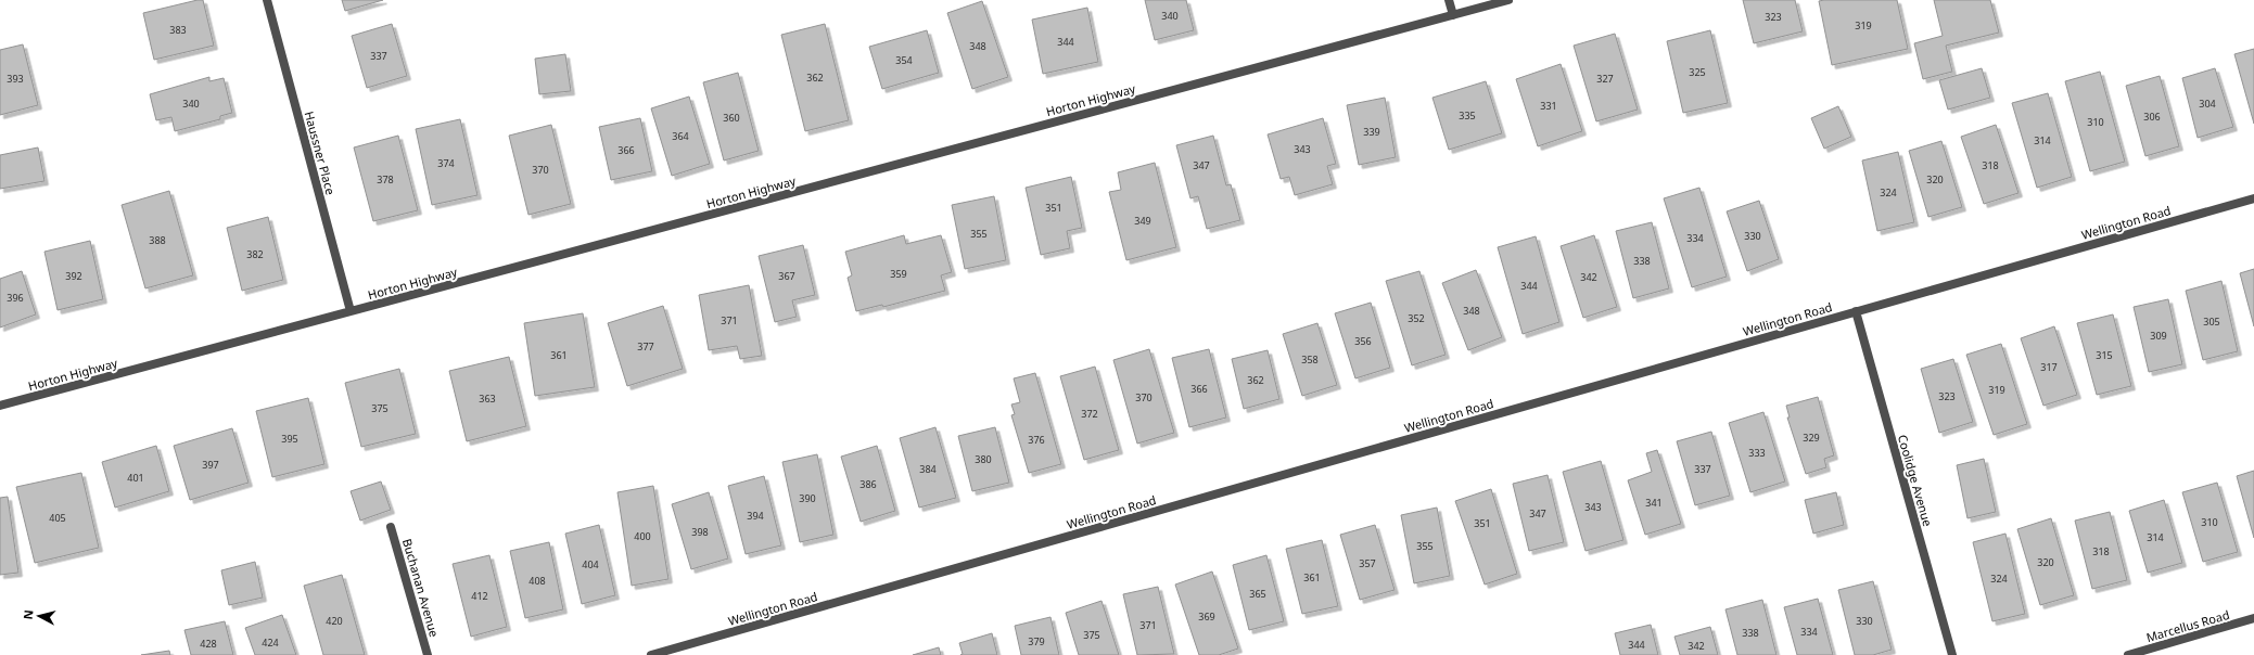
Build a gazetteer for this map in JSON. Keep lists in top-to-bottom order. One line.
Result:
{"streets":{"street":["Horton Highway","Haussner Place","Wellington Road","Coolidge Avenue","Buchanan Avenue","Marcellus Road"]},"crossings":[["Horton Highway","Haussner Place"],["Wellington Road","Coolidge Avenue"]],"house_numbers":["340","323","319","383","344","348","337","354","325","362","393","327","340","304","331","335","306","360","310","339","364","314","343","366","374","347","318","370","378","320","324","351","349","355","330","334","388","382","338","359","392","367","342","344","396","348","352","371","305","309","356","377","361","315","358","317","362","366","319","323","370","363","375","372","329","395","376","333","380","397","384","337","401","386","390","341","343","347","394","405","310","351","398","400","314","355","318","320","357","404","361","324","408","365","412","369","420","330","371","334","338","375","379","424","428","344","342"],"north":"left"}
